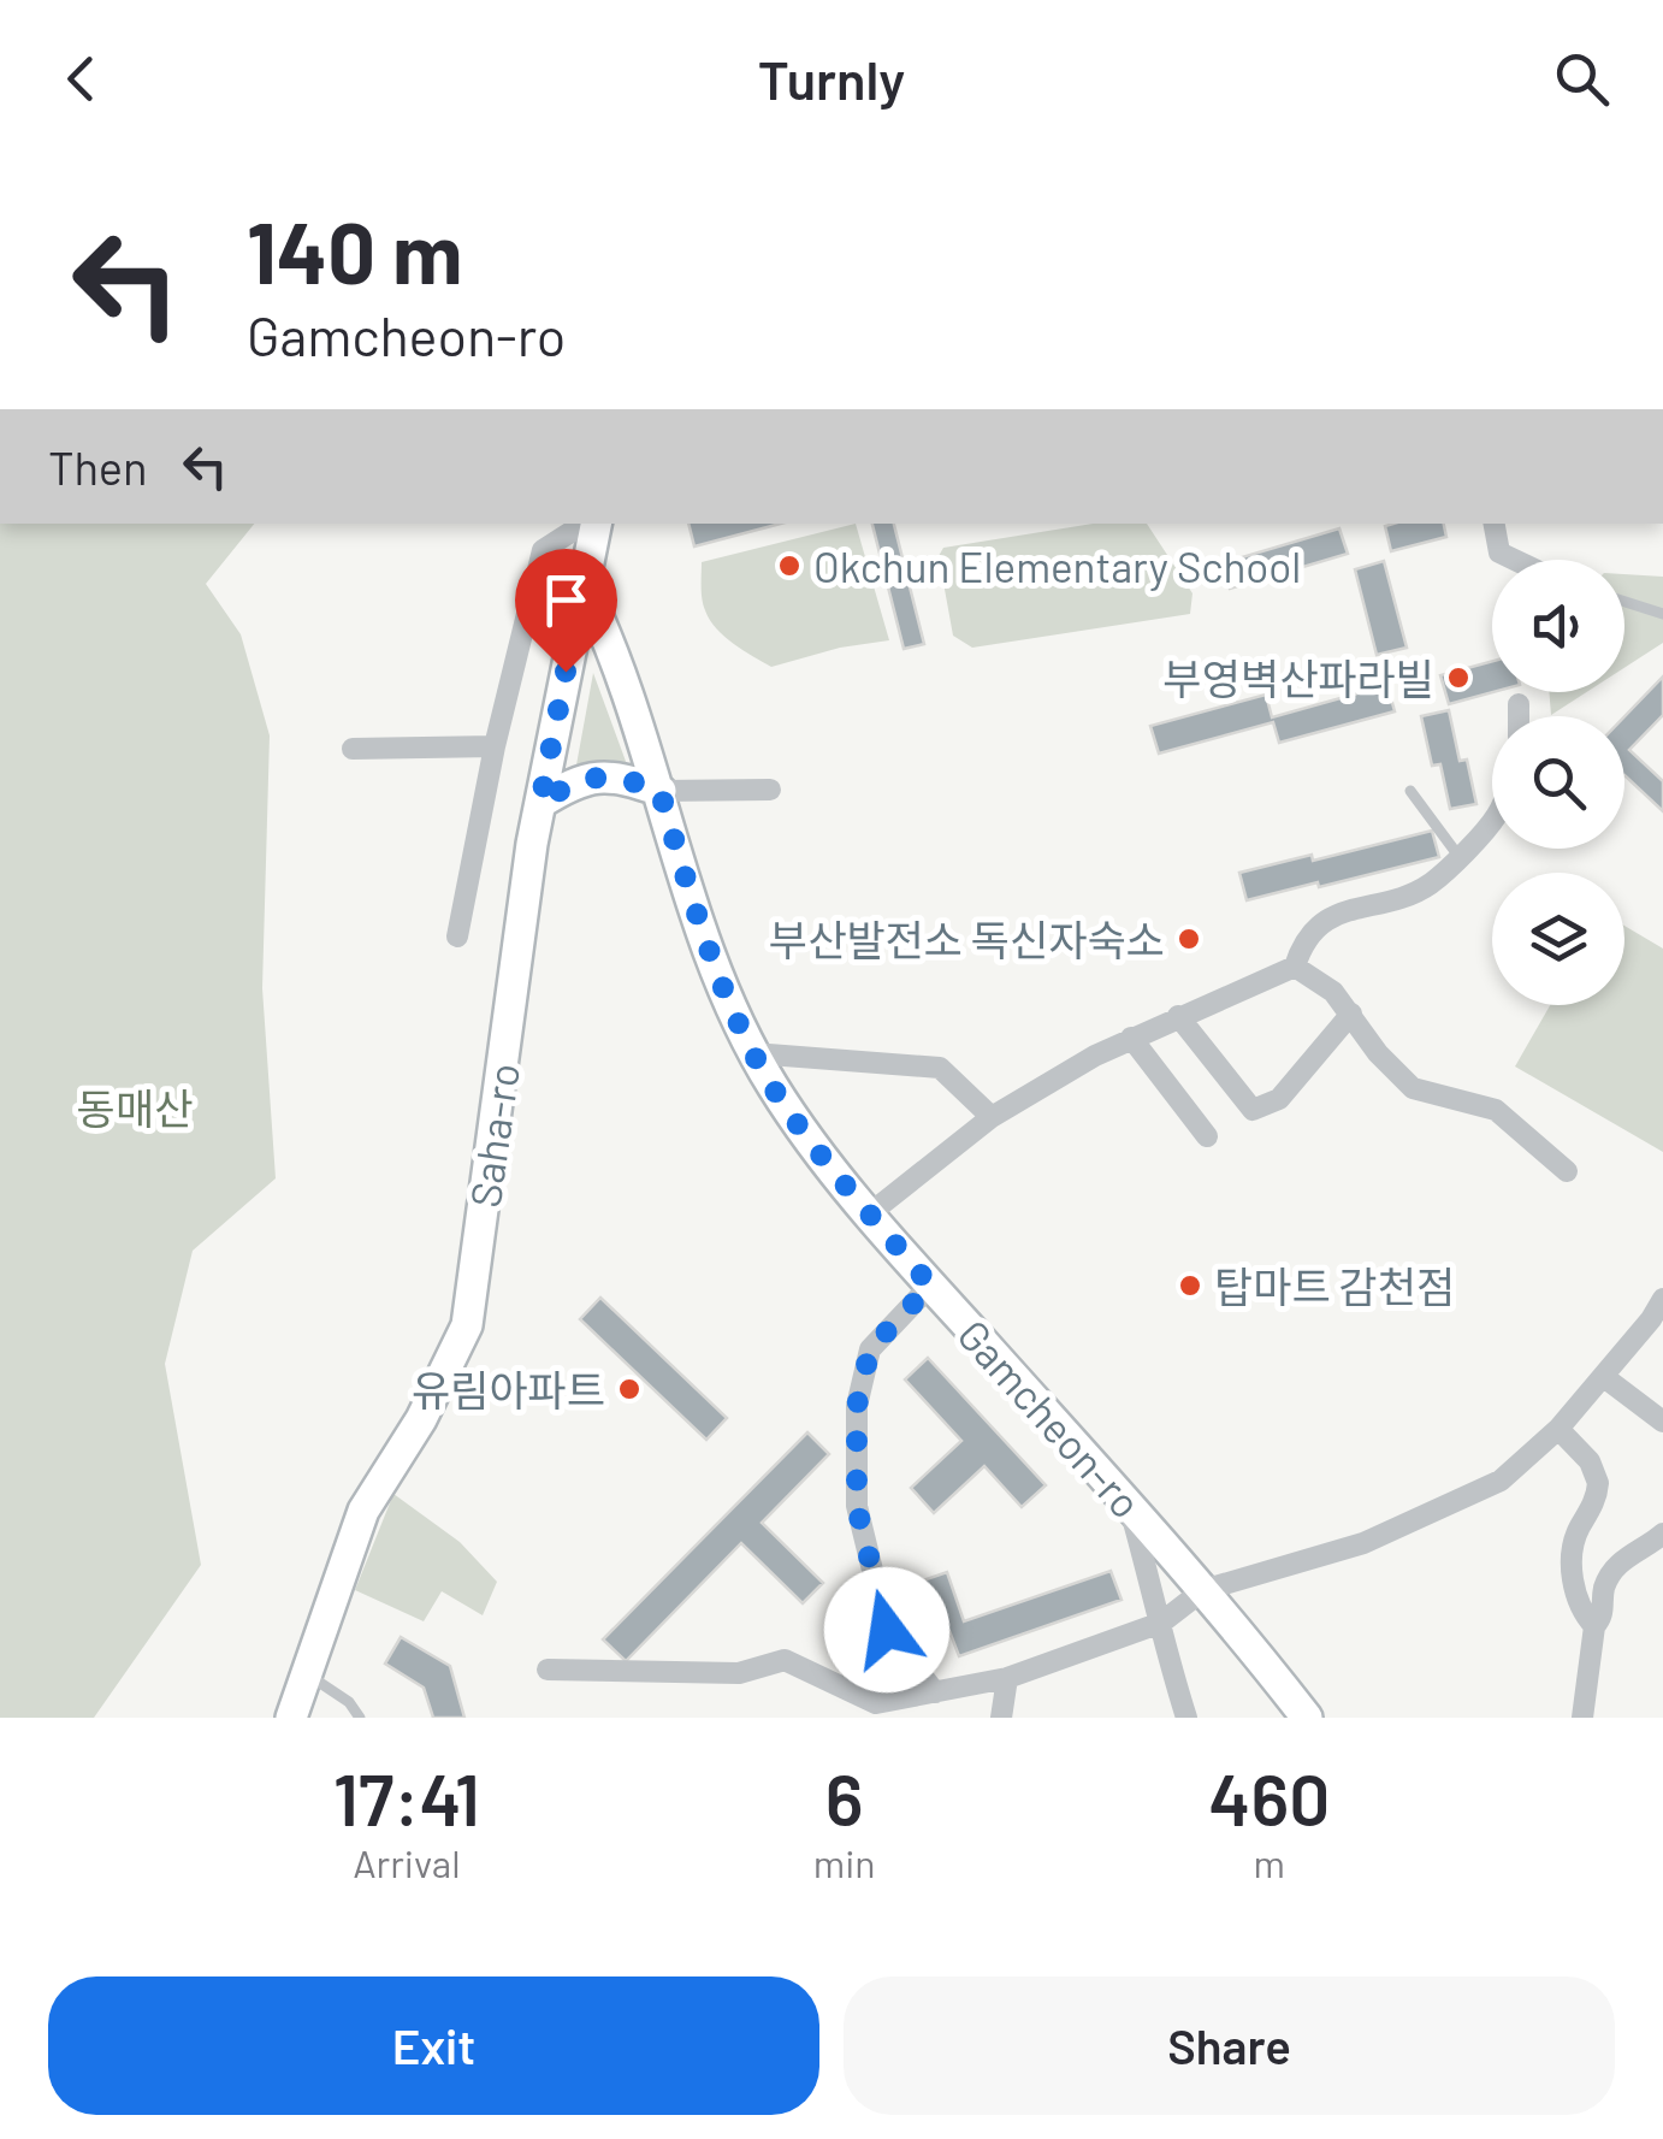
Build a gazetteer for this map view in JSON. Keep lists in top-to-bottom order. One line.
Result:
{"streets":{"main road":["Saha-ro","Gamcheon-ro"]},"crossings":[["Saha-ro","Gamcheon-ro"]],"parks":["동매산"],"places":["Okchun Elementary School","부영벽산파라빌","부산발전소 독신자숙소","탑마트 감천점","유림아파트"],"page":{"header":"Turnly","turn":["140 m","Gamcheon-ro"],"then":"Then","eta":["17:41","Arrival","6","min","460","m"],"buttons":["Exit","Share"]}}
